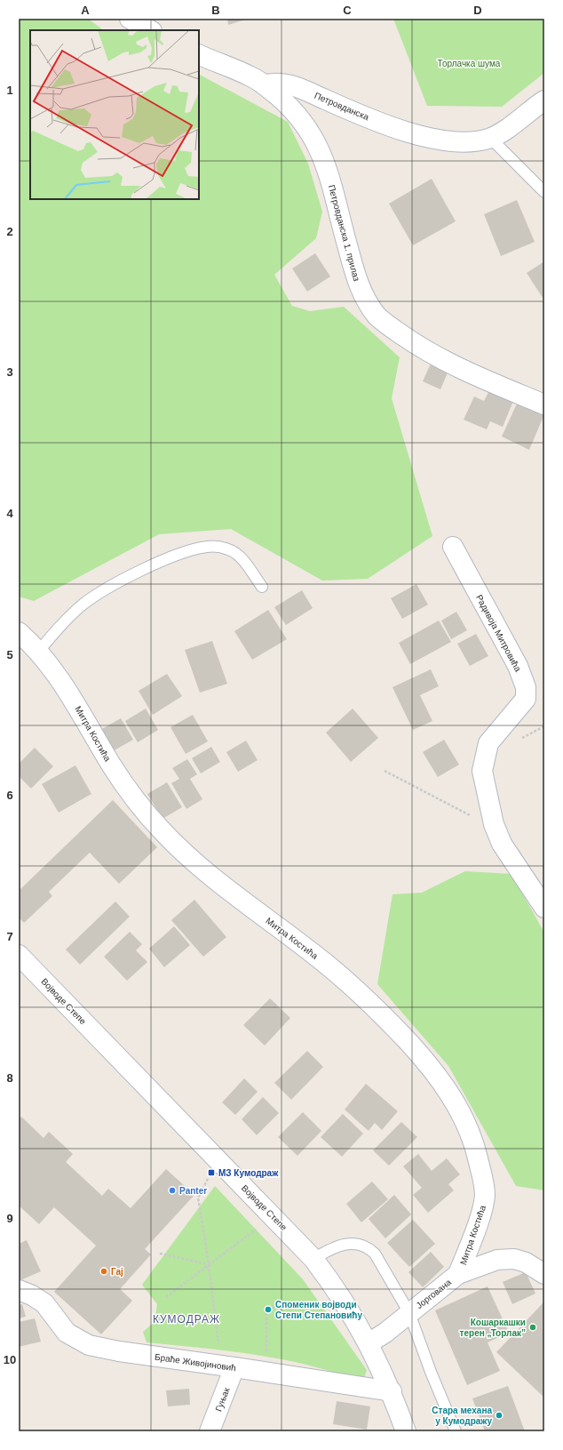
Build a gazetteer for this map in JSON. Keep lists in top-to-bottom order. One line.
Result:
{"streets":{"street":["Петровданска","Петровданска 1. прилаз","Радивоја Митровића","Митра Костића","Војводе Степе","Јоргована","Браће Живојиновић","Гуњак"]},"crossings":[["Петровданска","Петровданска 1. прилаз"],["Митра Костића","Јоргована"],["Војводе Степе","Јоргована"],["Војводе Степе","Браће Живојиновић"],["Браће Живојиновић","Гуњак"]],"districts":["КУМОДРАЖ"],"parks":["Торлачка шума"],"places":{"transit":["МЗ Кумодраж"],"other":["Panter","Гај","Споменик војводи Степи Степановићу","Кошаркашки терен „Торлак”","Стара механа у Кумодражу"]},"grid":{"columns":["A","B","C","D"],"rows":["1","2","3","4","5","6","7","8","9","10"]}}
